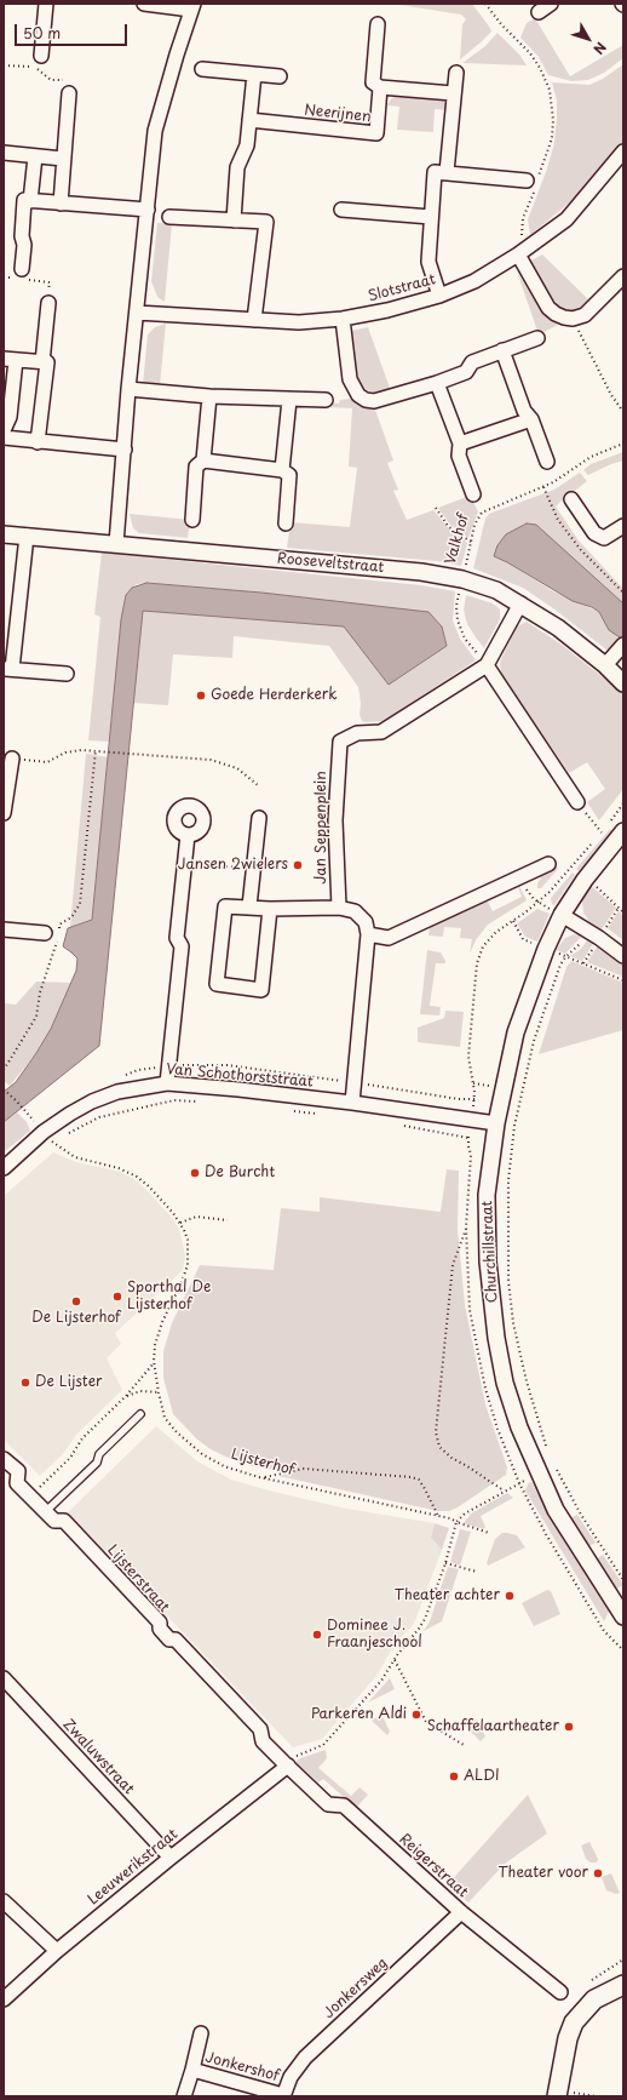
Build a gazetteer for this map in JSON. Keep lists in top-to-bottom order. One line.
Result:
{"streets":{"street":["Neerijnen","Slotstraat","Valkhof","Rooseveltstraat","Jan Seppenplein","Van Schothorststraat","Churchillstraat","Lijsterstraat","Zwaluwstraat","Reigerstraat","Leeuwerikstraat","Jonkersweg","Jonkershof"],"path":["Lijsterhof"]},"crossings":[["Valkhof","Rooseveltstraat"],["Valkhof","Jan Seppenplein"],["Rooseveltstraat","Jan Seppenplein"],["Van Schothorststraat","Churchillstraat"],["Lijsterstraat","Reigerstraat"],["Lijsterstraat","Leeuwerikstraat"],["Zwaluwstraat","Leeuwerikstraat"],["Reigerstraat","Leeuwerikstraat"],["Reigerstraat","Jonkersweg"],["Jonkersweg","Jonkershof"]],"places":["Goede Herderkerk","Jansen 2wielers","De Burcht","Sporthal De Lijsterhof","De Lijsterhof","De Lijster","Theater achter","Dominee J. Fraanjeschool","Parkeren Aldi","Schaffelaartheater","ALDI","Theater voor"],"scale_bar":"50 m","north":"bottom right"}
